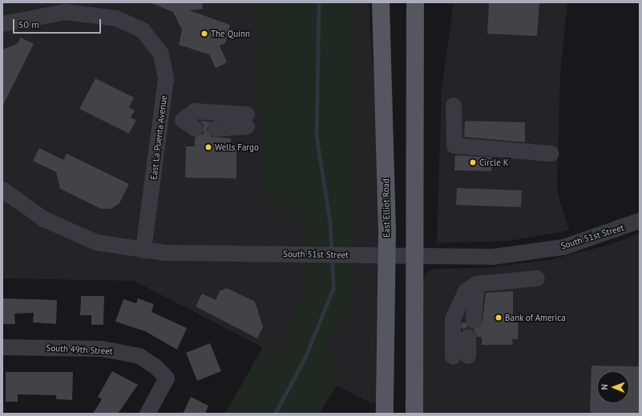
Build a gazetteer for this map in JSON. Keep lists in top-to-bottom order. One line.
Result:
{"streets":{"main road":["East Elliot Road"],"street":["East La Puenta Avenue","South 51st Street","South 49th Street"]},"crossings":[["East La Puenta Avenue","South 51st Street"],["East Elliot Road","South 51st Street"]],"places":["The Quinn","Wells Fargo","Circle K","Bank of America"],"scale_bar":"50 m","north":"left"}
